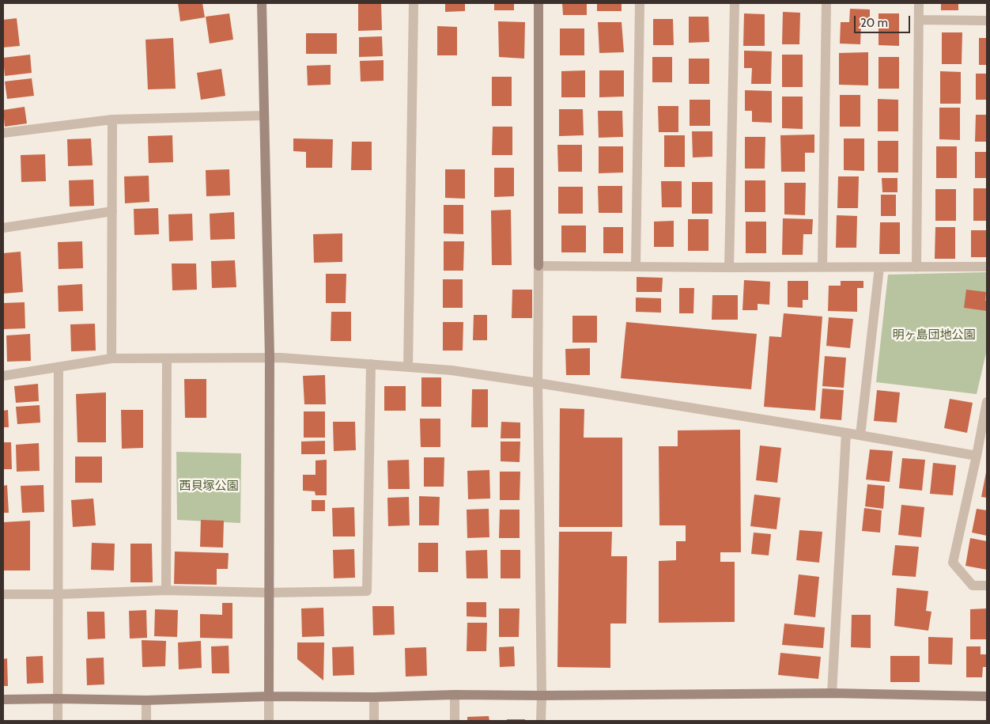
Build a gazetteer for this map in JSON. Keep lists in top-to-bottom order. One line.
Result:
{"parks":["明ヶ島団地公園","西貝塚公園"],"scale_bar":"20 m"}
